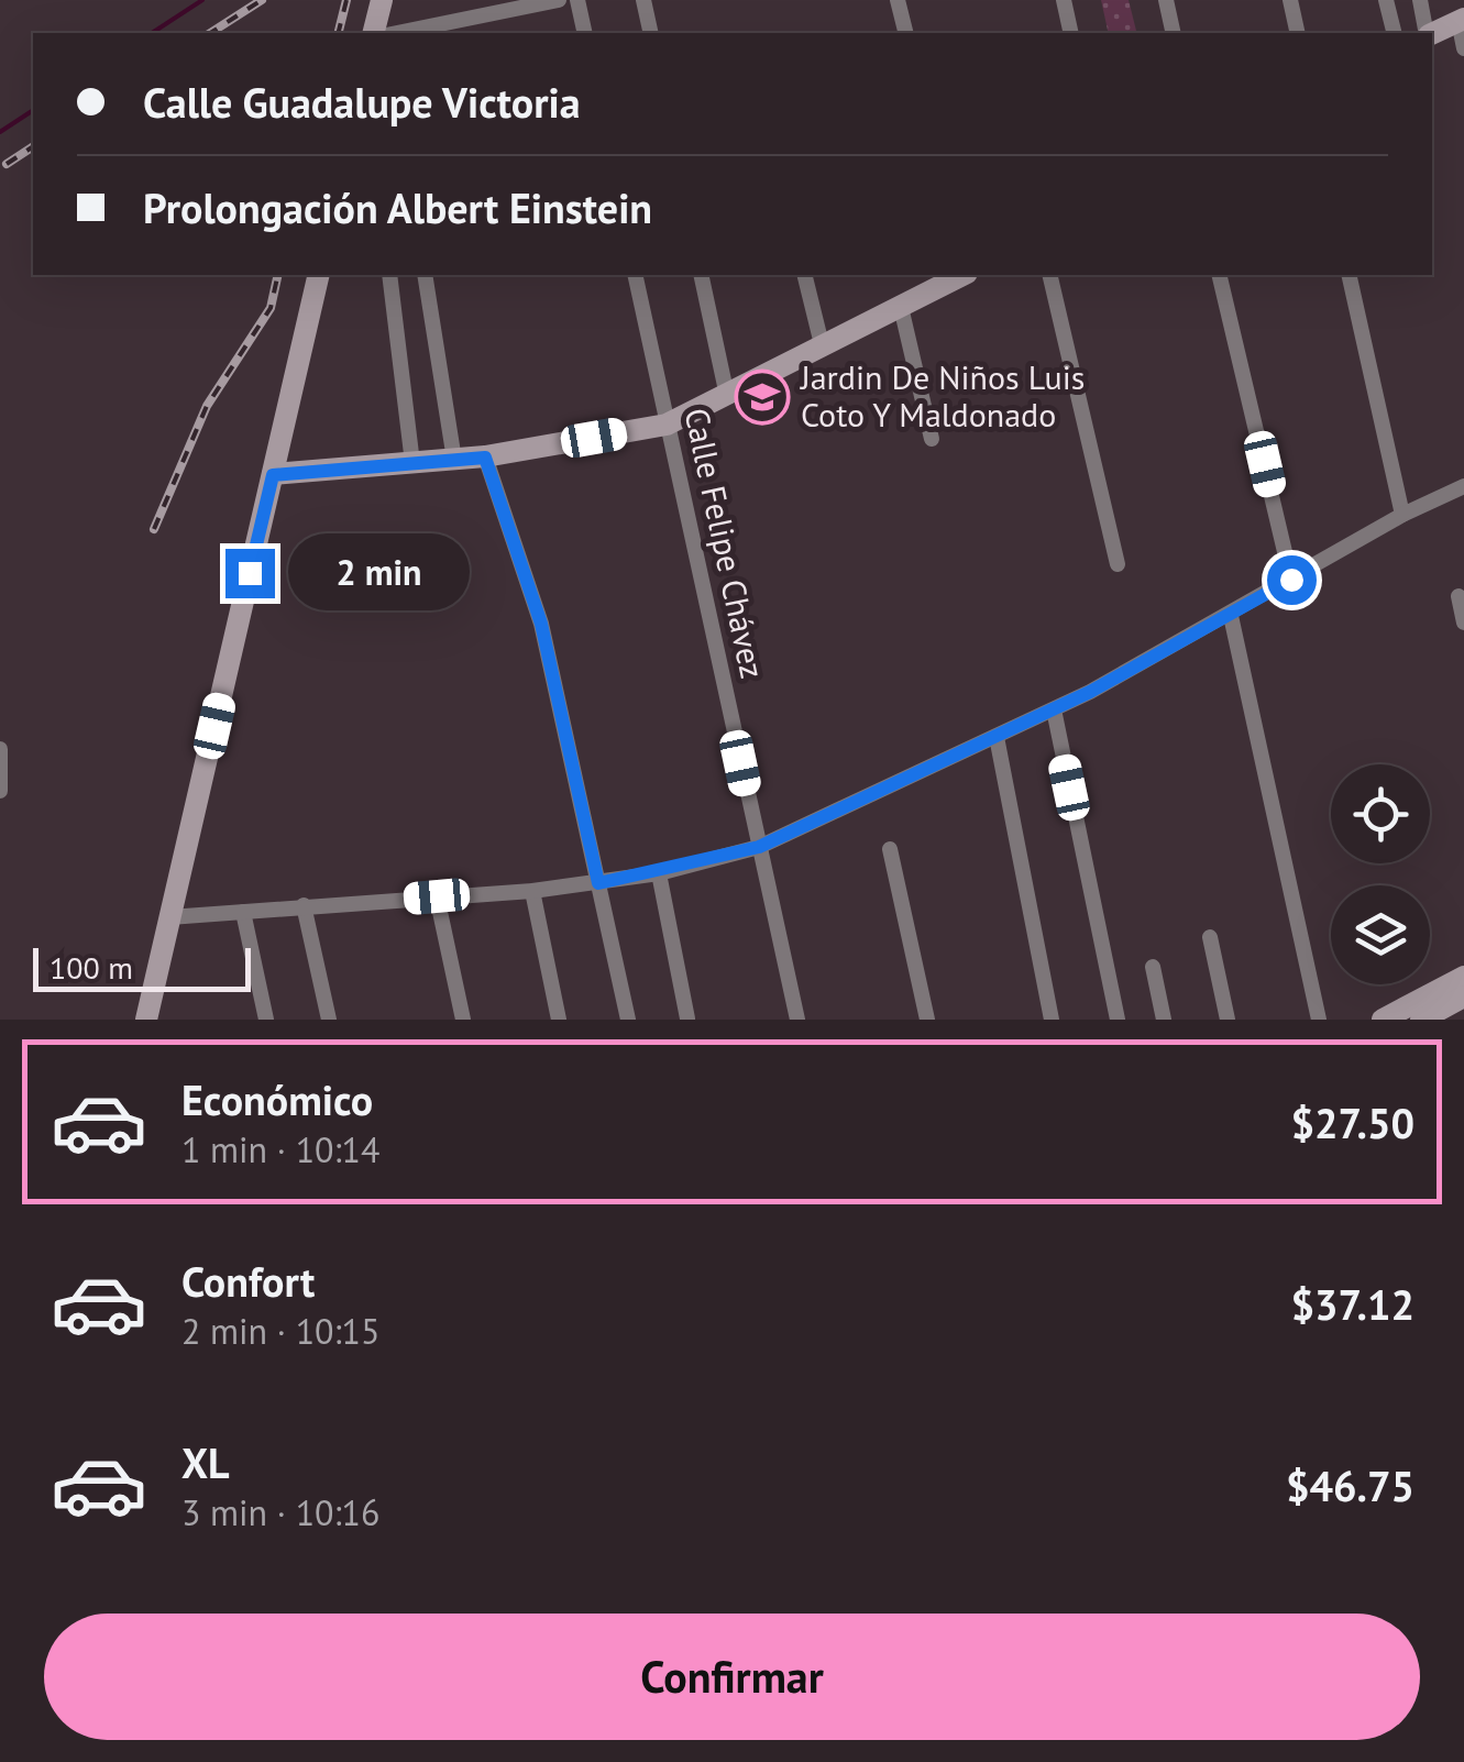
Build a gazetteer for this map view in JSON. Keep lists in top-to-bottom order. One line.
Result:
{"streets":{"street":["Calle Felipe Chávez"]},"places":{"school or university":["Jardin De Niños Luis Coto Y Maldonado"]},"scale_bar":"100 m","page":{"banner":["Calle Guadalupe Victoria","Prolongación Albert Einstein"],"bubble":"2 min","scale":"100 m","list":[{"name":"Económico","note":"1 min · 10:14","value":"$27.50"},{"name":"Confort","note":"2 min · 10:15","value":"$37.12"},{"name":"XL","note":"3 min · 10:16","value":"$46.75"}],"buttons":"Confirmar"}}
